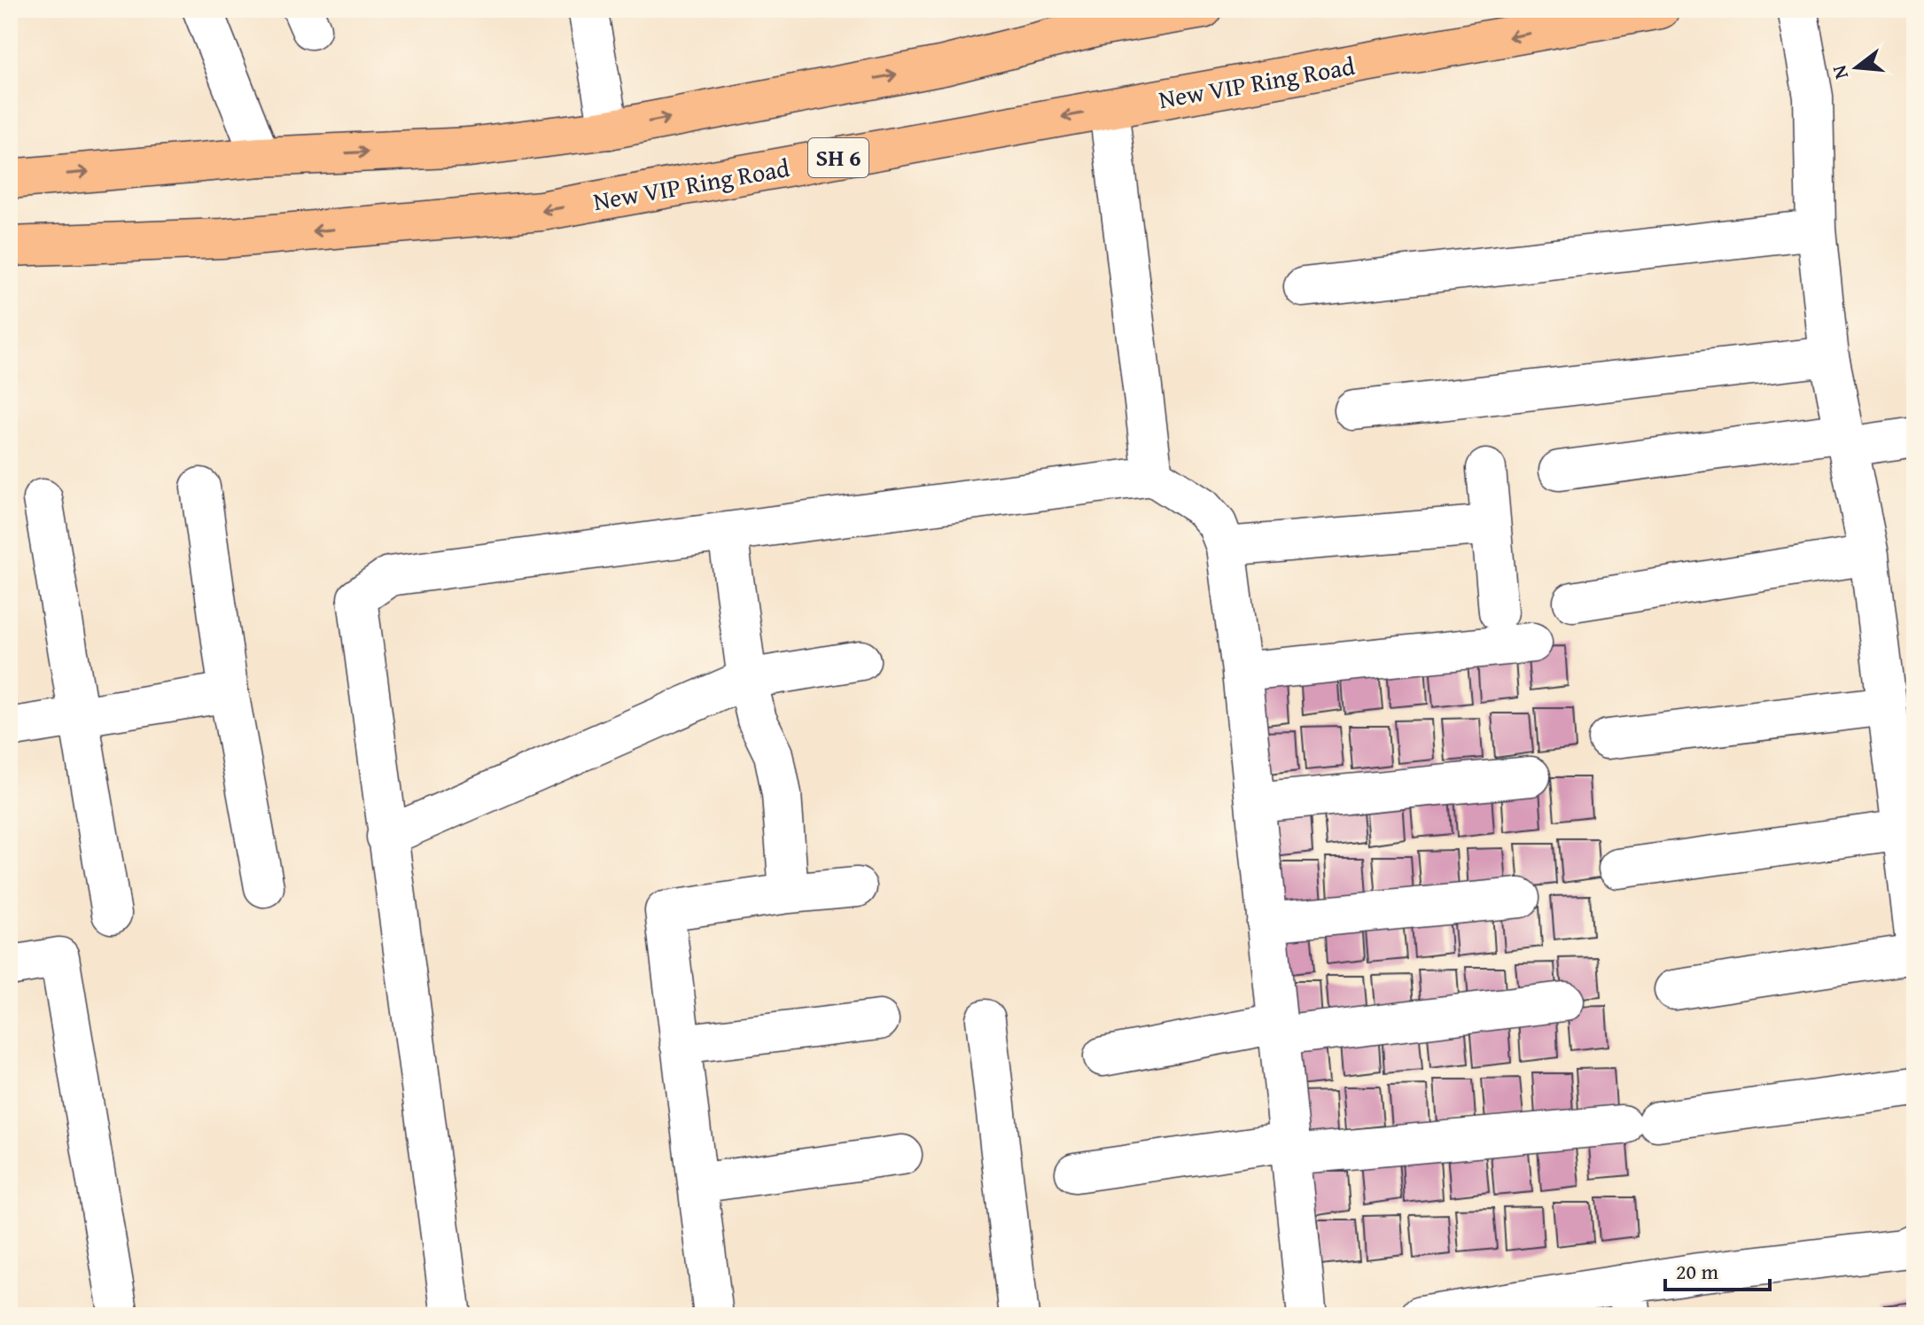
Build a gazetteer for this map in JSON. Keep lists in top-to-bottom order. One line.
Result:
{"streets":{"main road":["New VIP Ring Road","SH 6"]},"scale_bar":"20 m","north":"left"}
